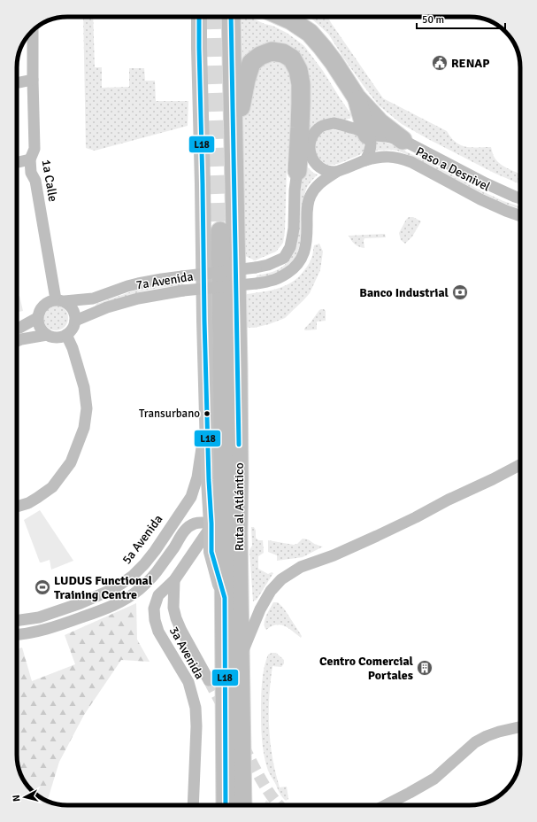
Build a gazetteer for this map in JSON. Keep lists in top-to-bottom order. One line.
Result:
{"streets":{"highway":["Ruta al Atlántico"],"street":["Paso a Desnivel","1a Calle","7a Avenida","5a Avenida","3a Avenida"]},"crossings":[["Paso a Desnivel","7a Avenida"],["1a Calle","7a Avenida"],["Ruta al Atlántico","5a Avenida"],["Ruta al Atlántico","3a Avenida"]],"places":{"public building":["RENAP"],"bank":["Banco Industrial"],"other":["Transurbano"],"sports":["LUDUS Functional Training Centre"],"building":["Centro Comercial Portales"]},"lines":["transit line L18"],"scale_bar":"50 m","north":"left"}
